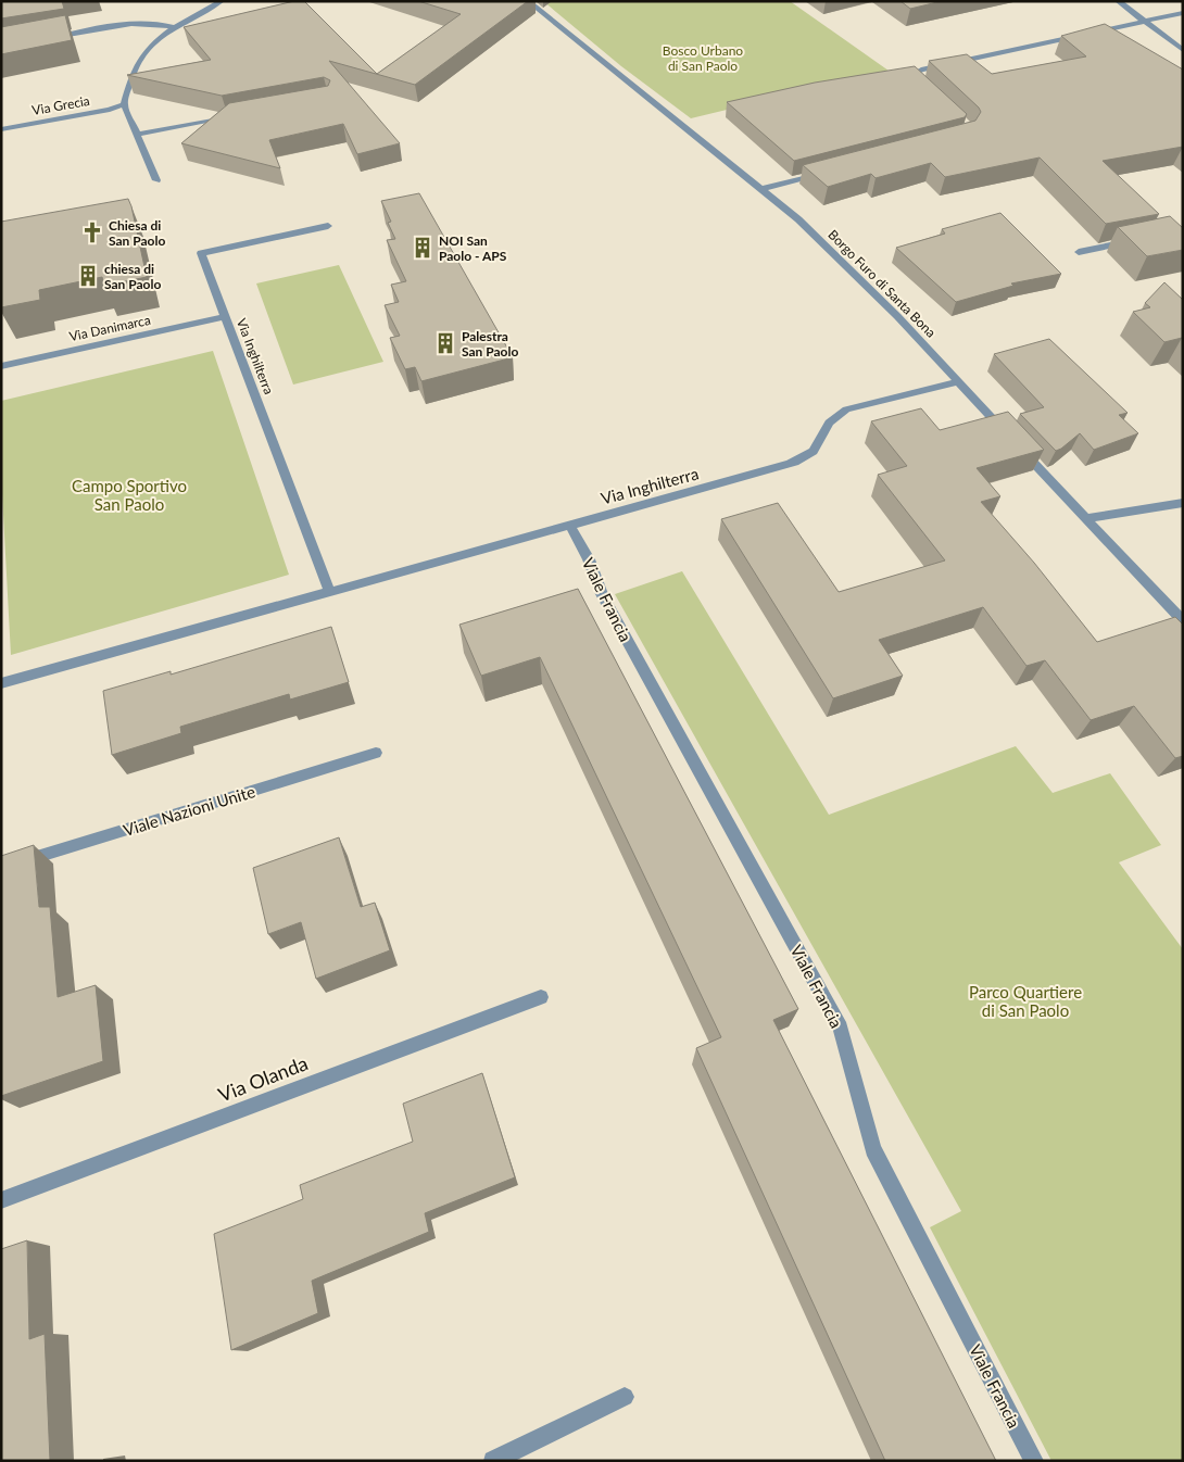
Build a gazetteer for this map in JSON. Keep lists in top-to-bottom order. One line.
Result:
{"streets":{"street":["Via Grecia","Borgo Furo di Santa Bona","Via Danimarca","Via Inghilterra","Viale Francia","Viale Nazioni Unite","Via Olanda"]},"crossings":[["Borgo Furo di Santa Bona","Via Inghilterra"],["Via Danimarca","Via Inghilterra"],["Via Inghilterra","Viale Francia"]],"parks":["Bosco Urbano di San Paolo","Campo Sportivo San Paolo","Parco Quartiere di San Paolo"],"places":{"church":["Chiesa di San Paolo"],"building":["NOI San Paolo - APS","chiesa di San Paolo","Palestra San Paolo"]}}
